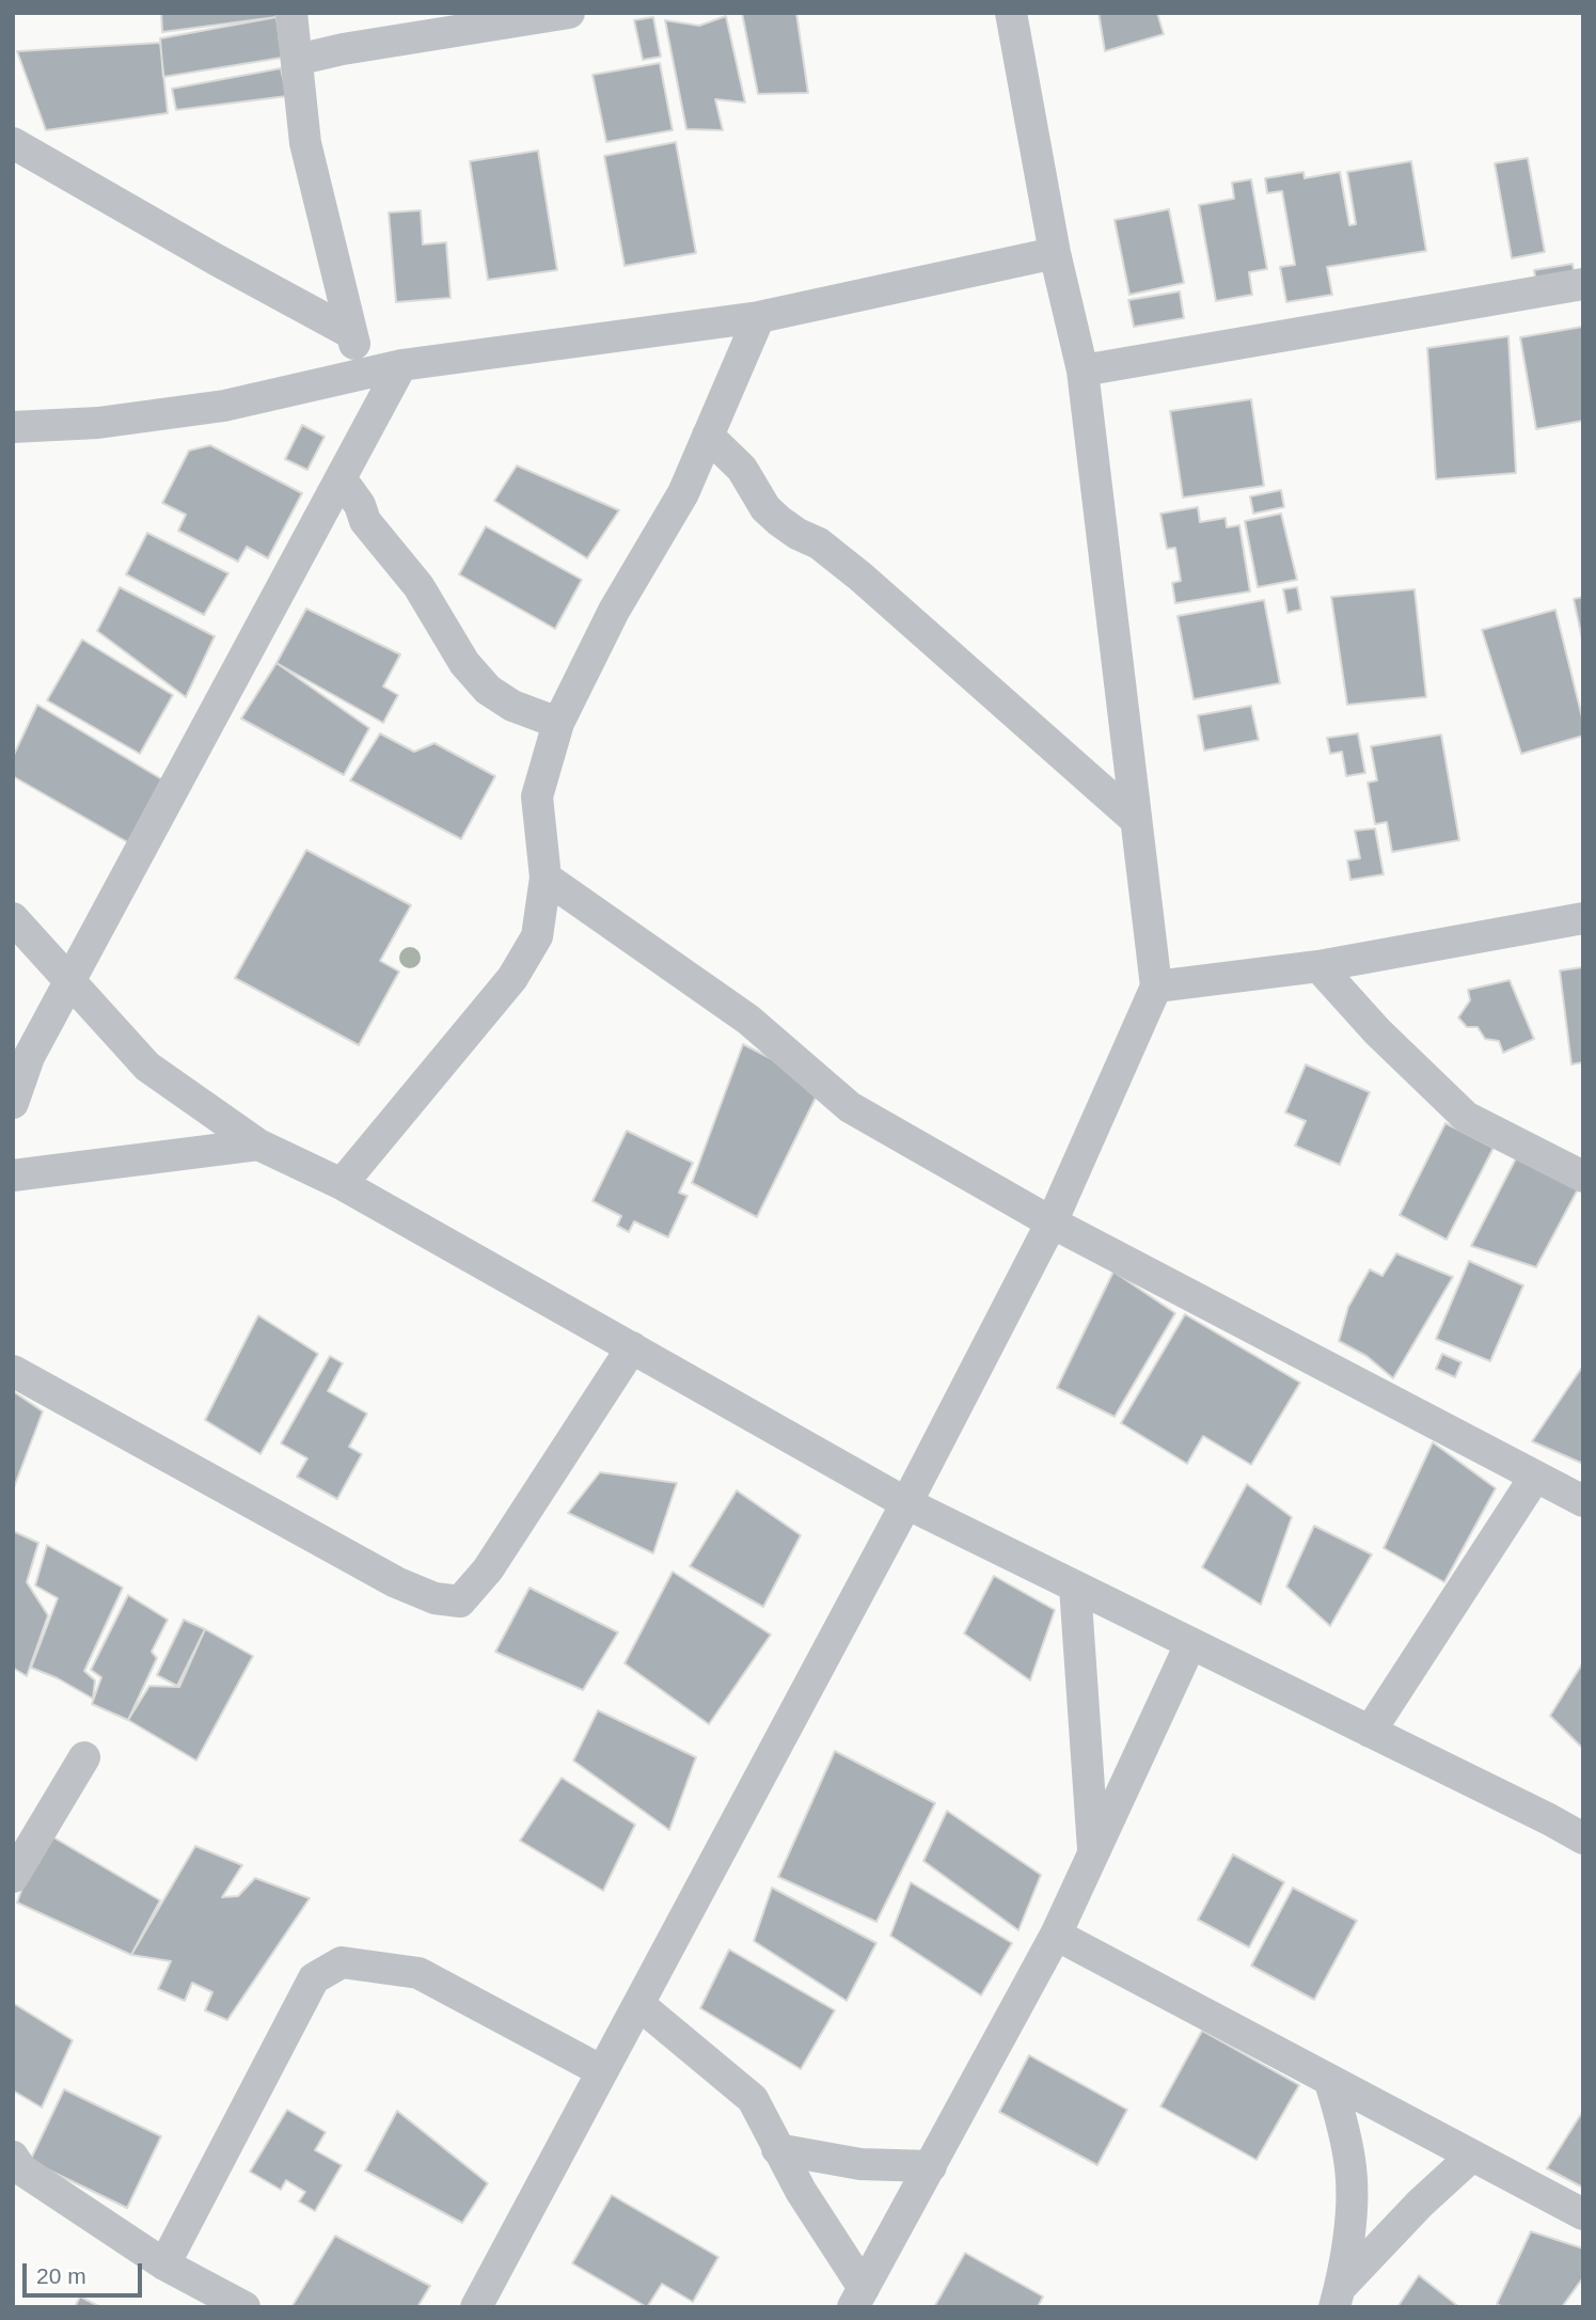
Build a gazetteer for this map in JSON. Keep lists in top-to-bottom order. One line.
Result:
{"scale_bar":"20 m"}
